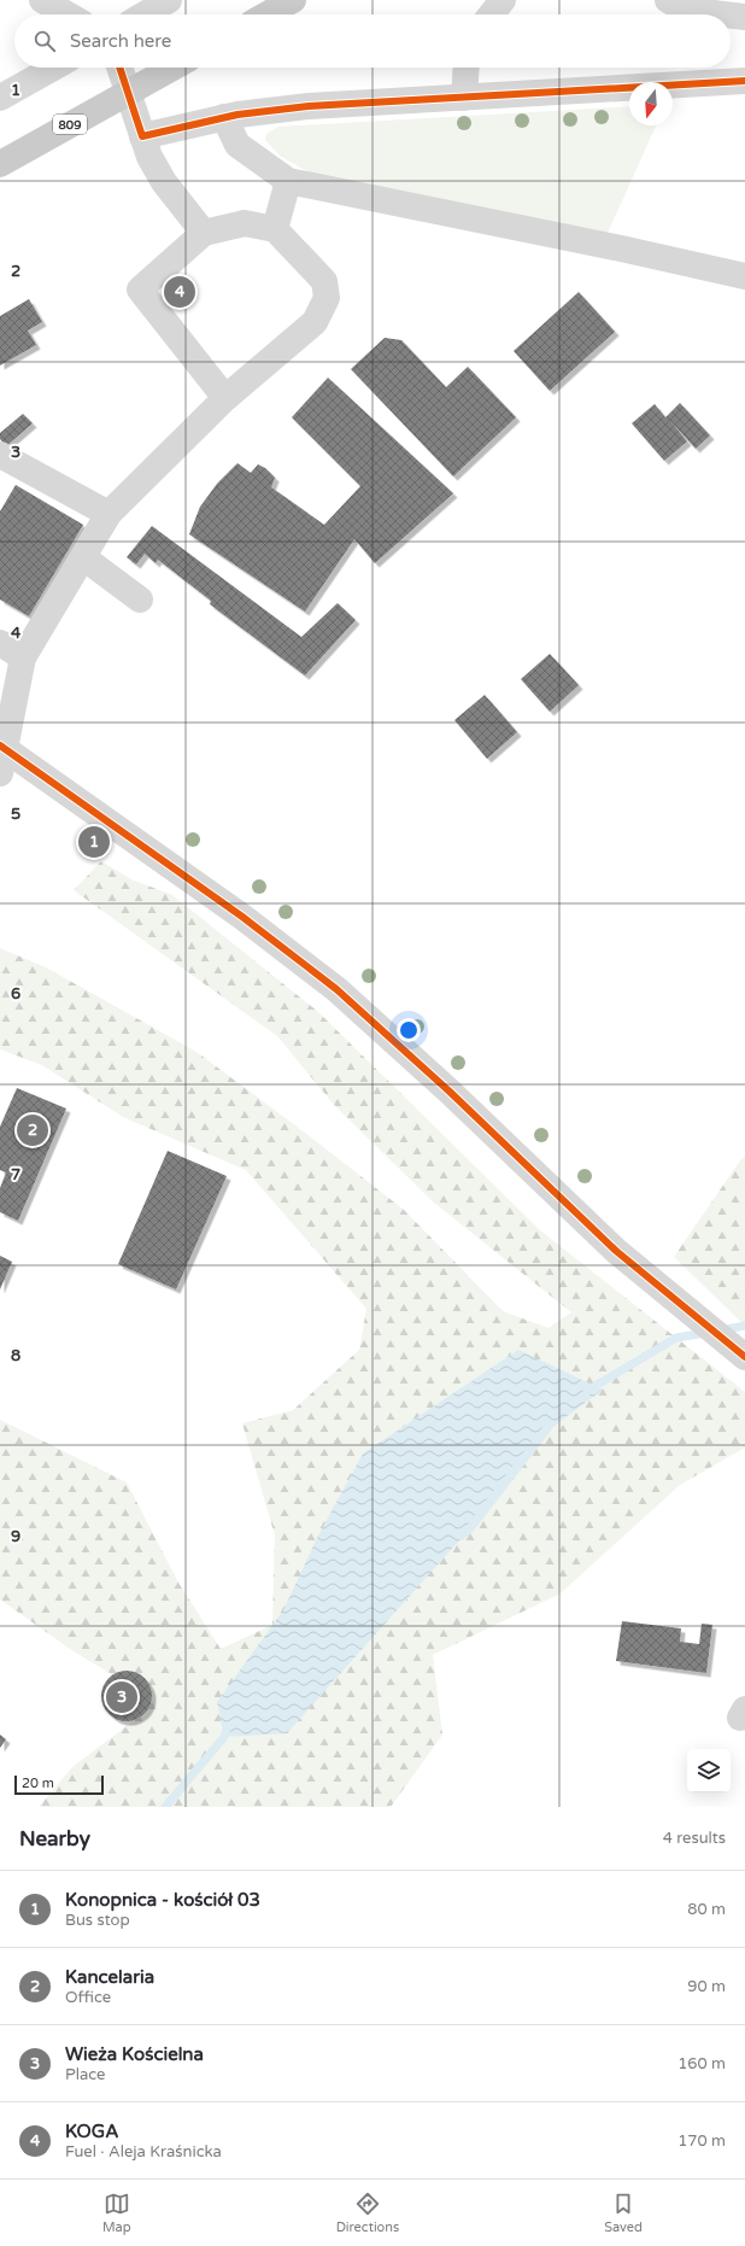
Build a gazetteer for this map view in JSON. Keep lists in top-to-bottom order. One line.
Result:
{"streets":{"main road":["809"]},"scale_bar":"20 m","north":"bottom","page":{"search":"Search here","pins":["4","1","2","3"],"scale":"20 m","heading":["Nearby","4 results"],"list":[{"mark":"1","name":"Konopnica - kościół 03","note":"Bus stop","value":"80 m"},{"mark":"2","name":"Kancelaria","note":"Office","value":"90 m"},{"mark":"3","name":"Wieża Kościelna","note":"Place","value":"160 m"},{"mark":"4","name":"KOGA","note":"Fuel · Aleja Kraśnicka","value":"170 m"}],"nav":["Map","Directions","Saved"]},"grid":{"rows":["1","2","3","4","5","6","7","8","9"]}}
